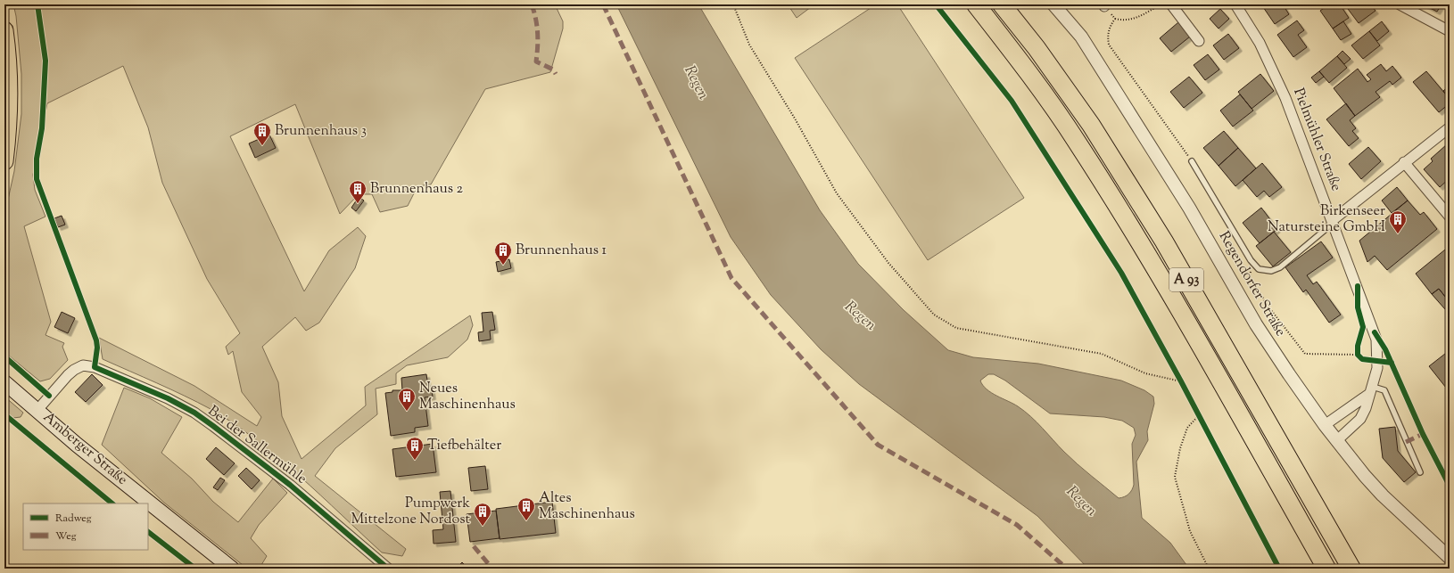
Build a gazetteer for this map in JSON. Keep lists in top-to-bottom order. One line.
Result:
{"streets":{"highway":["A 93"],"main road":["Amberger Straße"],"street":["Pielmühler Straße","Regendorfer Straße","Bei der Sallermühle"]},"crossings":[["Pielmühler Straße","Regendorfer Straße"],["Bei der Sallermühle","Amberger Straße"]],"water":["Regen"],"places":{"building":["Brunnenhaus 3","Brunnenhaus 2","Birkenseer Natursteine GmbH","Brunnenhaus 1","Neues Maschinenhaus","Tiefbehälter","Altes Maschinenhaus","Pumpwerk Mittelzone Nordost"]},"legend":["Radweg","Weg"]}
